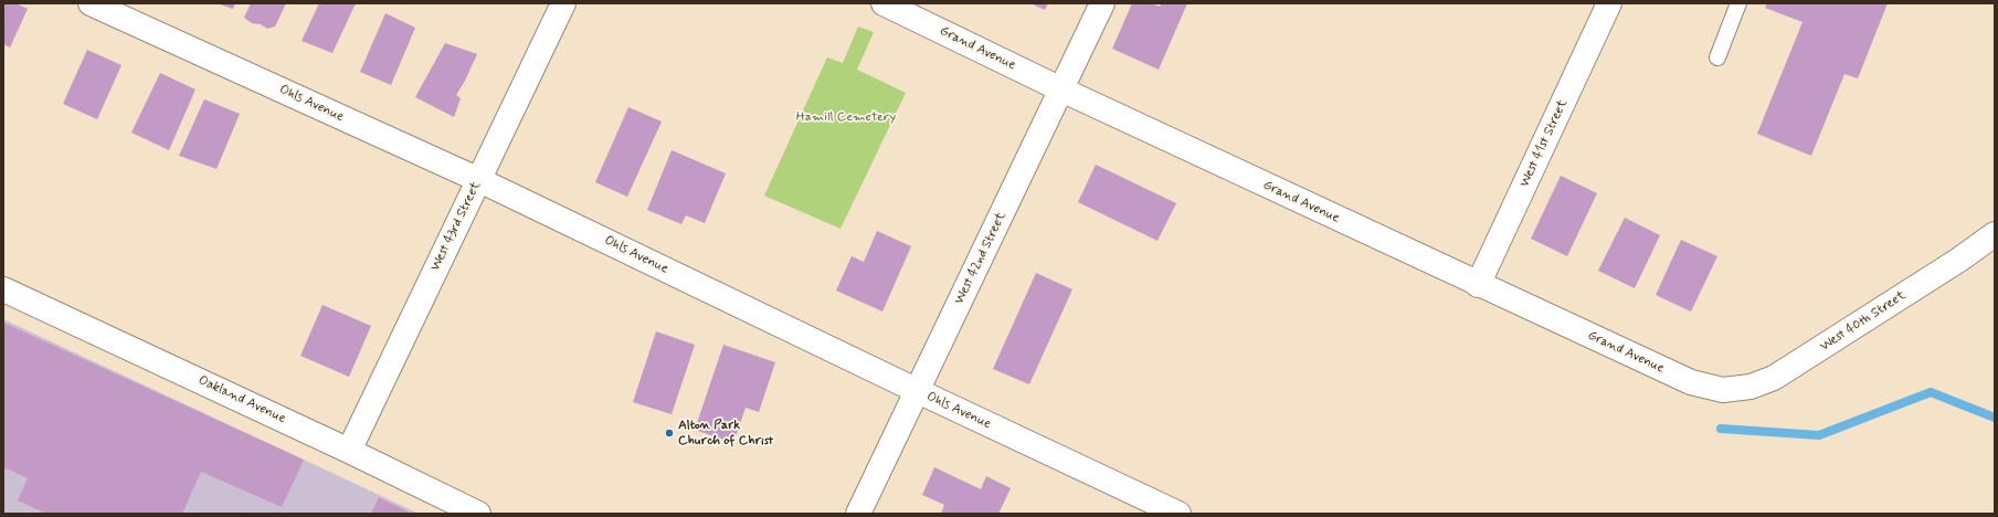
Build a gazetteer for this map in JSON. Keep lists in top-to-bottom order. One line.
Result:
{"streets":{"street":["Grand Avenue","Ohls Avenue","West 41st Street","West 43rd Street","West 42nd Street","West 40th Street","Oakland Avenue"]},"crossings":[["Grand Avenue","West 41st Street"],["Grand Avenue","West 42nd Street"],["Grand Avenue","West 40th Street"],["Ohls Avenue","West 43rd Street"],["Ohls Avenue","West 42nd Street"],["West 43rd Street","Oakland Avenue"]],"parks":["Hamill Cemetery"],"places":["Alton Park Church of Christ"]}
